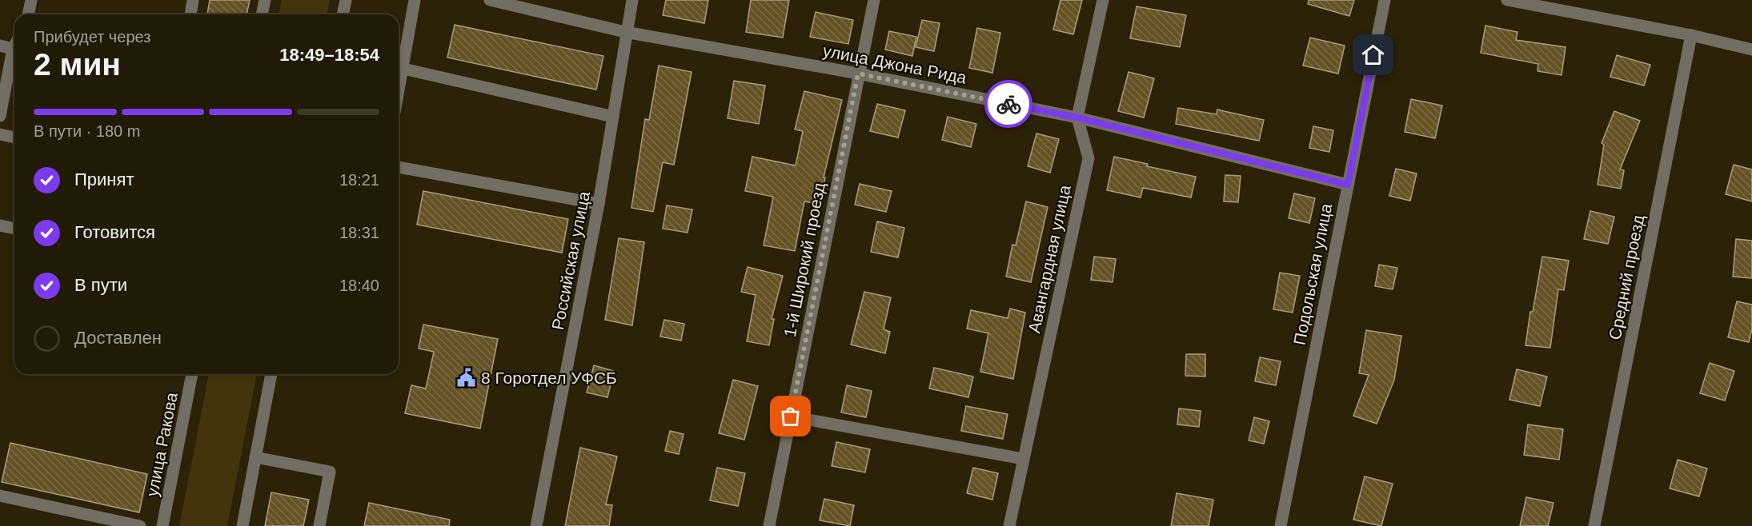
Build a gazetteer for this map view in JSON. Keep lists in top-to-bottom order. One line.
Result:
{"streets":{"street":["улица Джона Рида","Авангардная улица","1-й Широкий проезд","Российская улица","Подольская улица","Средний проезд","улица Ракова"]},"crossings":[["улица Джона Рида","Авангардная улица"],["улица Джона Рида","1-й Широкий проезд"],["улица Джона Рида","Российская улица"],["улица Джона Рида","Подольская улица"]],"places":{"public building":["8 Горотдел УФСБ"]},"page":{"heading":["2 мин","Прибудет через","18:49–18:54"],"bar":"В пути · 180 m","list":[["Принят","18:21"],["Готовится","18:31"],["В пути","18:40"],"Доставлен"]}}
